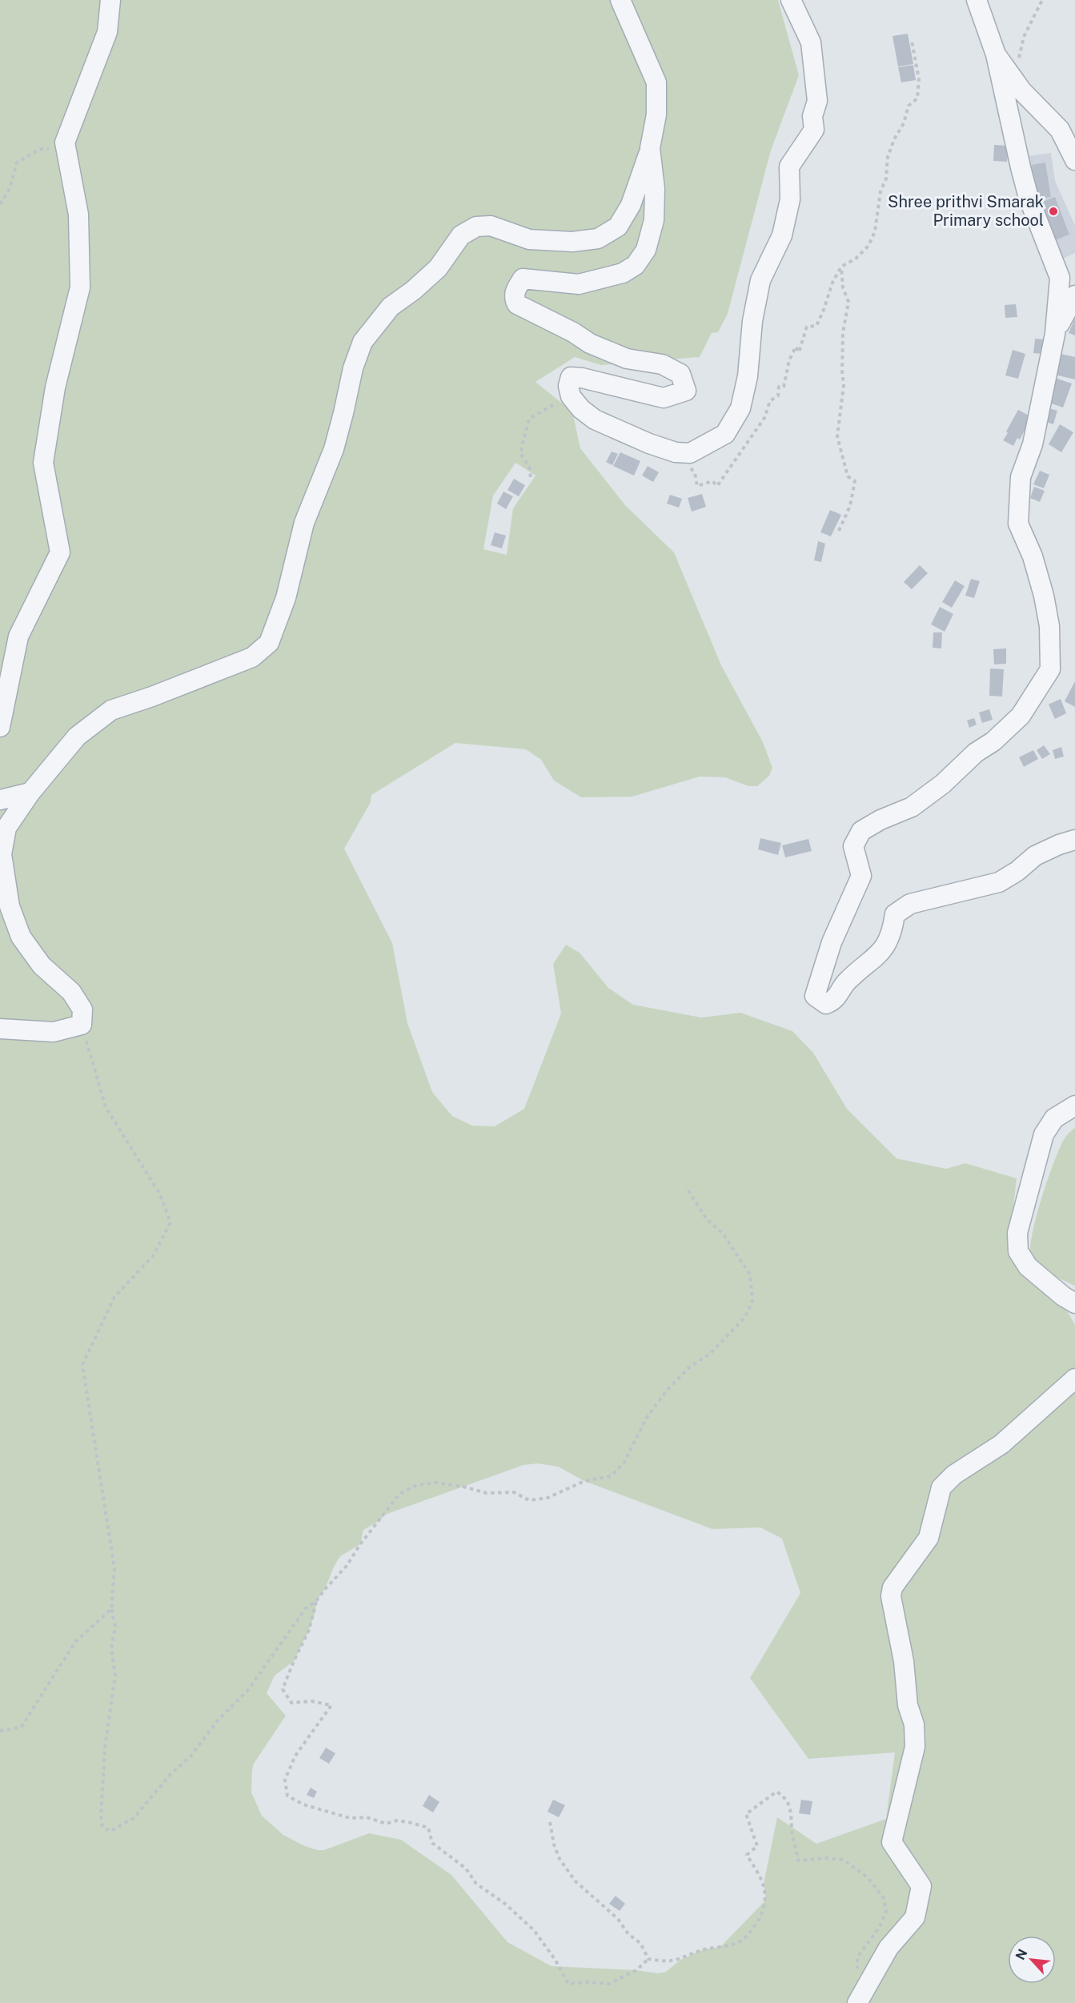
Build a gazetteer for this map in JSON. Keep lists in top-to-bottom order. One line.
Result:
{"places":["Shree prithvi Smarak Primary school"],"north":"top left"}
